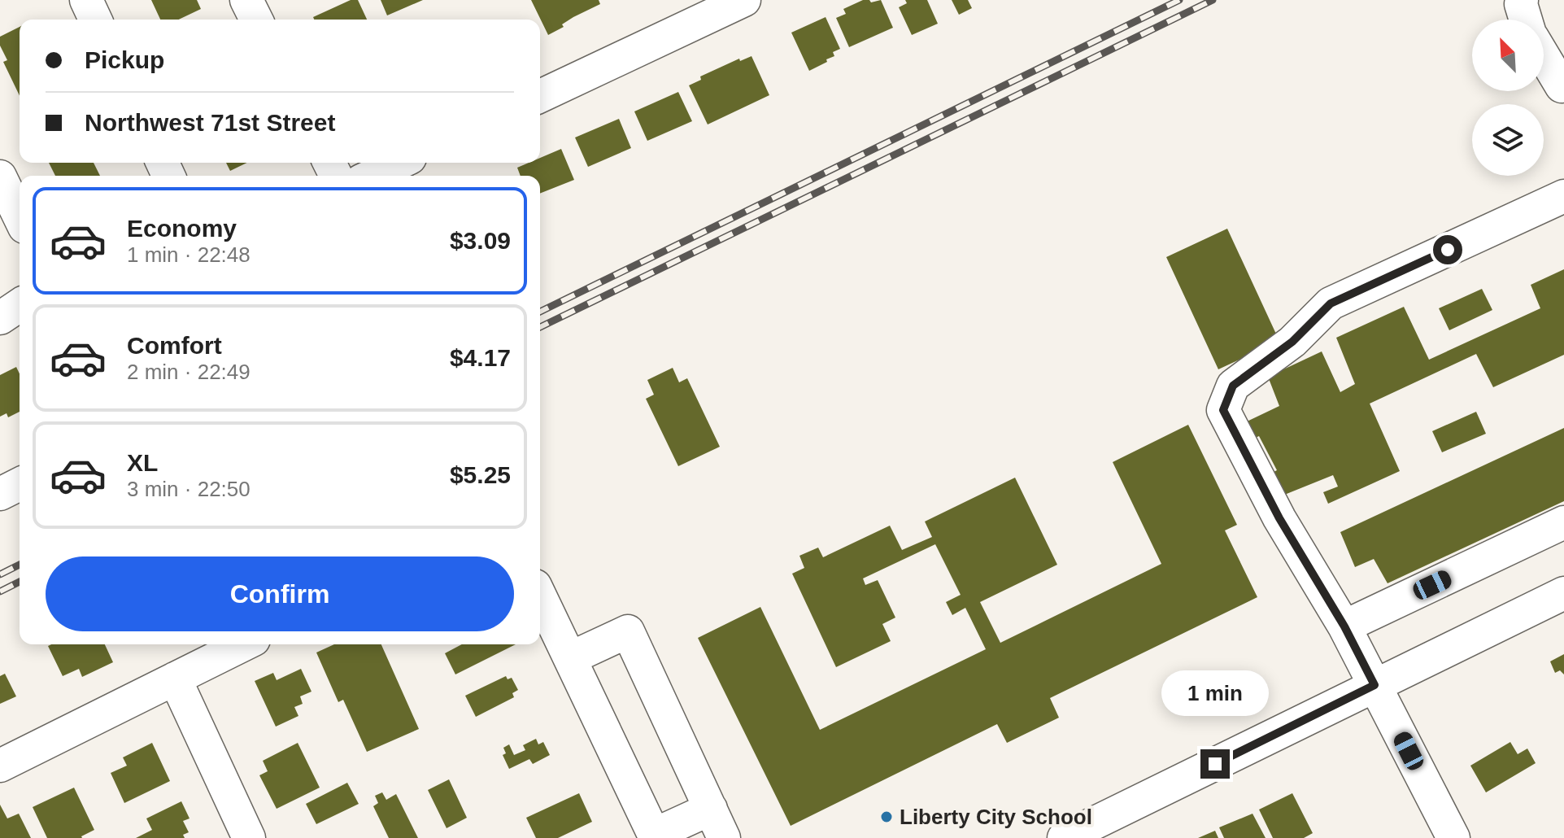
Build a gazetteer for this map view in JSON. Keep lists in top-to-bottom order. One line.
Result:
{"places":["Liberty City School"],"north":"top left","page":{"banner":["Pickup","Northwest 71st Street"],"list":[{"name":"Economy","note":"1 min · 22:48","value":"$3.09"},{"name":"Comfort","note":"2 min · 22:49","value":"$4.17"},{"name":"XL","note":"3 min · 22:50","value":"$5.25"}],"buttons":"Confirm","bubble":"1 min"}}
